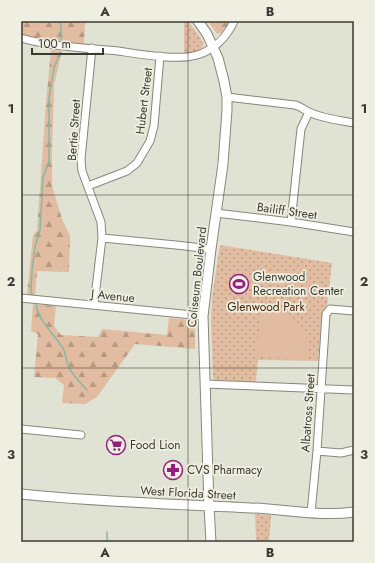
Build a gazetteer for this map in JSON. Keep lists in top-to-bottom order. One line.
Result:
{"streets":{"main road":["Coliseum Boulevard","West Florida Street"],"street":["Hubert Street","Bertie Street","Bailiff Street","J Avenue","Albatross Street"]},"crossings":[["Hubert Street","Bertie Street"],["Bertie Street","J Avenue"],["Bailiff Street","Coliseum Boulevard"],["Coliseum Boulevard","J Avenue"],["Coliseum Boulevard","West Florida Street"],["Albatross Street","West Florida Street"]],"parks":["Glenwood Park"],"places":{"sports":["Glenwood Recreation Center"],"supermarket":["Food Lion"],"pharmacy":["CVS Pharmacy"]},"scale_bar":"100 m","grid":{"columns":["A","B"],"rows":["1","2","3"]}}
